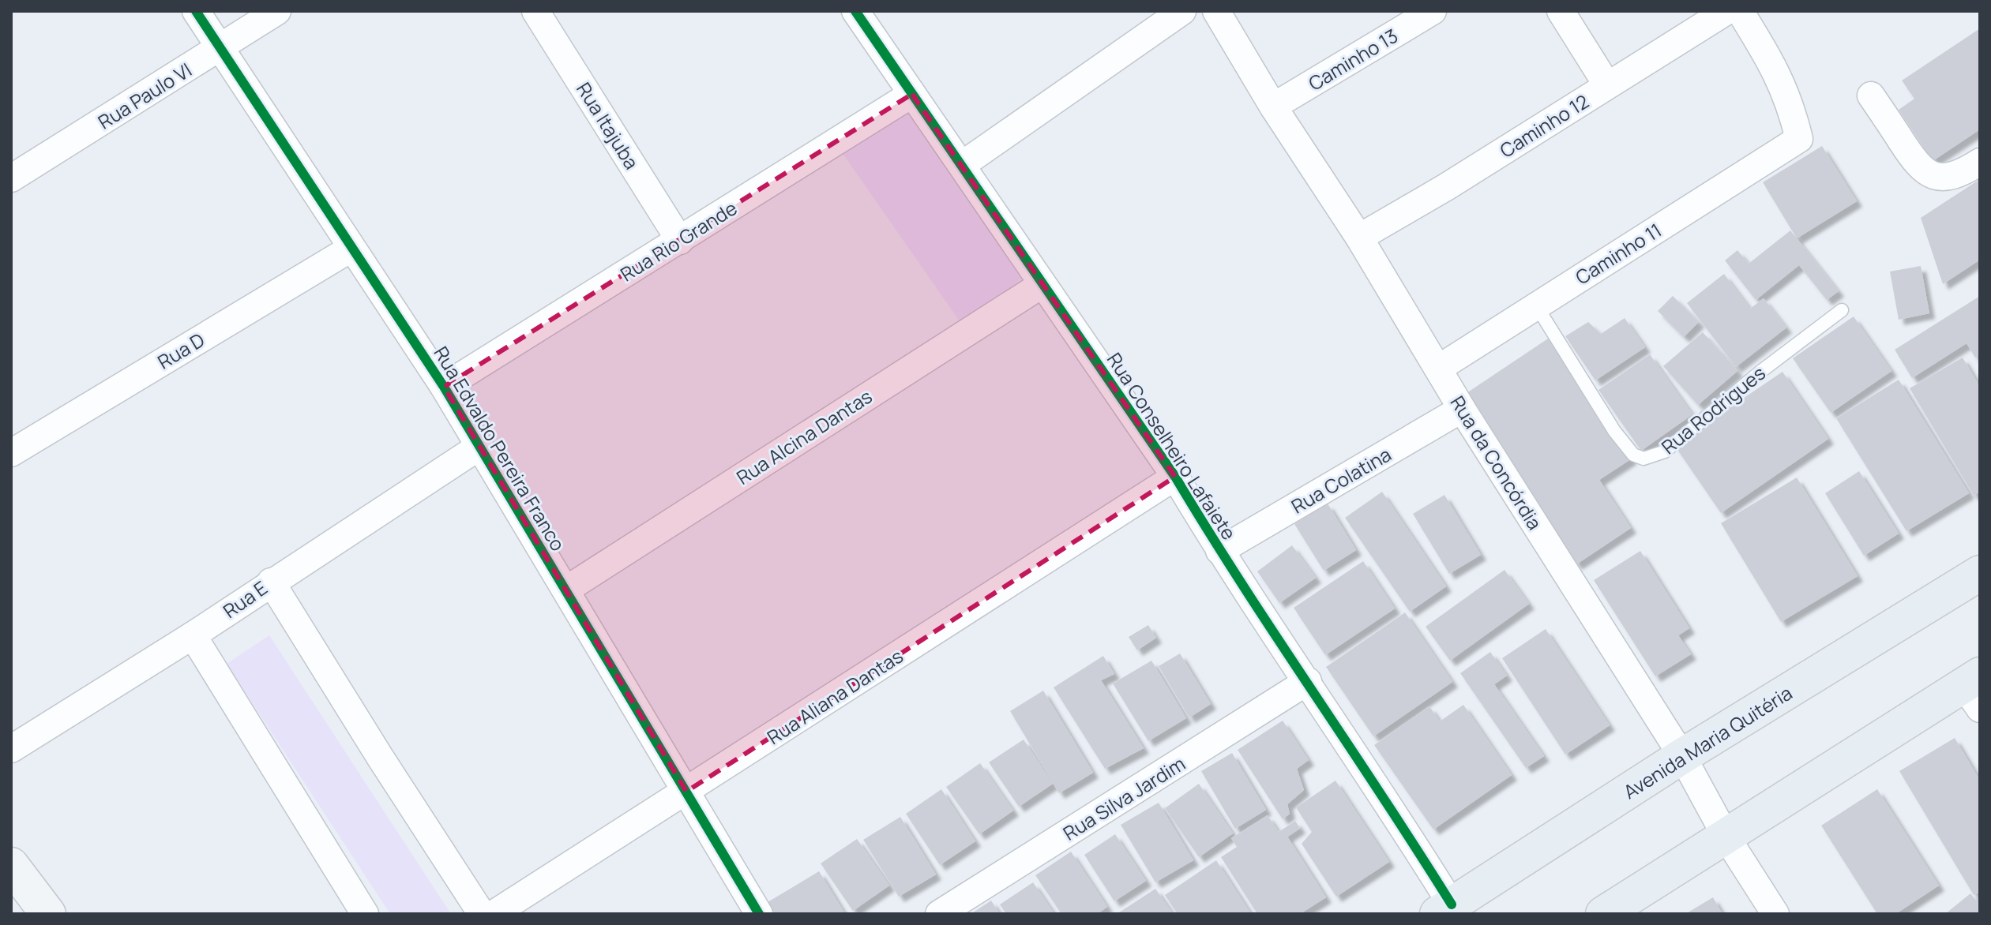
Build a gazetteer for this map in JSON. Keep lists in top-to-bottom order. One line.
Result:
{"streets":{"main road":["Avenida Maria Quitéria"],"street":["Caminho 13","Rua Paulo VI","Rua Itajuba","Caminho 12","Rua Rio Grande","Caminho 11","Rua D","Rua Alcina Dantas","Rua Conselheiro Lafaiete","Rua Edvaldo Pereira Franco","Rua da Concórdia","Rua Colatina","Rua E","Rua Aliana Dantas","Rua Silva Jardim"],"lane":["Rua Rodrigues"]},"crossings":[["Caminho 13","Rua da Concórdia"],["Rua Paulo VI","Rua Edvaldo Pereira Franco"],["Rua Itajuba","Rua Rio Grande"],["Caminho 12","Rua da Concórdia"],["Rua Rio Grande","Rua Conselheiro Lafaiete"],["Rua Rio Grande","Rua Edvaldo Pereira Franco"],["Caminho 11","Rua Rodrigues"],["Caminho 11","Rua da Concórdia"],["Rua D","Rua Edvaldo Pereira Franco"],["Rua Alcina Dantas","Rua Conselheiro Lafaiete"],["Rua Alcina Dantas","Rua Edvaldo Pereira Franco"],["Rua Conselheiro Lafaiete","Rua Colatina"],["Rua Conselheiro Lafaiete","Rua Aliana Dantas"],["Rua Conselheiro Lafaiete","Avenida Maria Quitéria"],["Rua Conselheiro Lafaiete","Rua Silva Jardim"],["Rua Edvaldo Pereira Franco","Rua E"],["Rua Edvaldo Pereira Franco","Rua Aliana Dantas"],["Rua da Concórdia","Rua Colatina"],["Rua da Concórdia","Avenida Maria Quitéria"]]}
